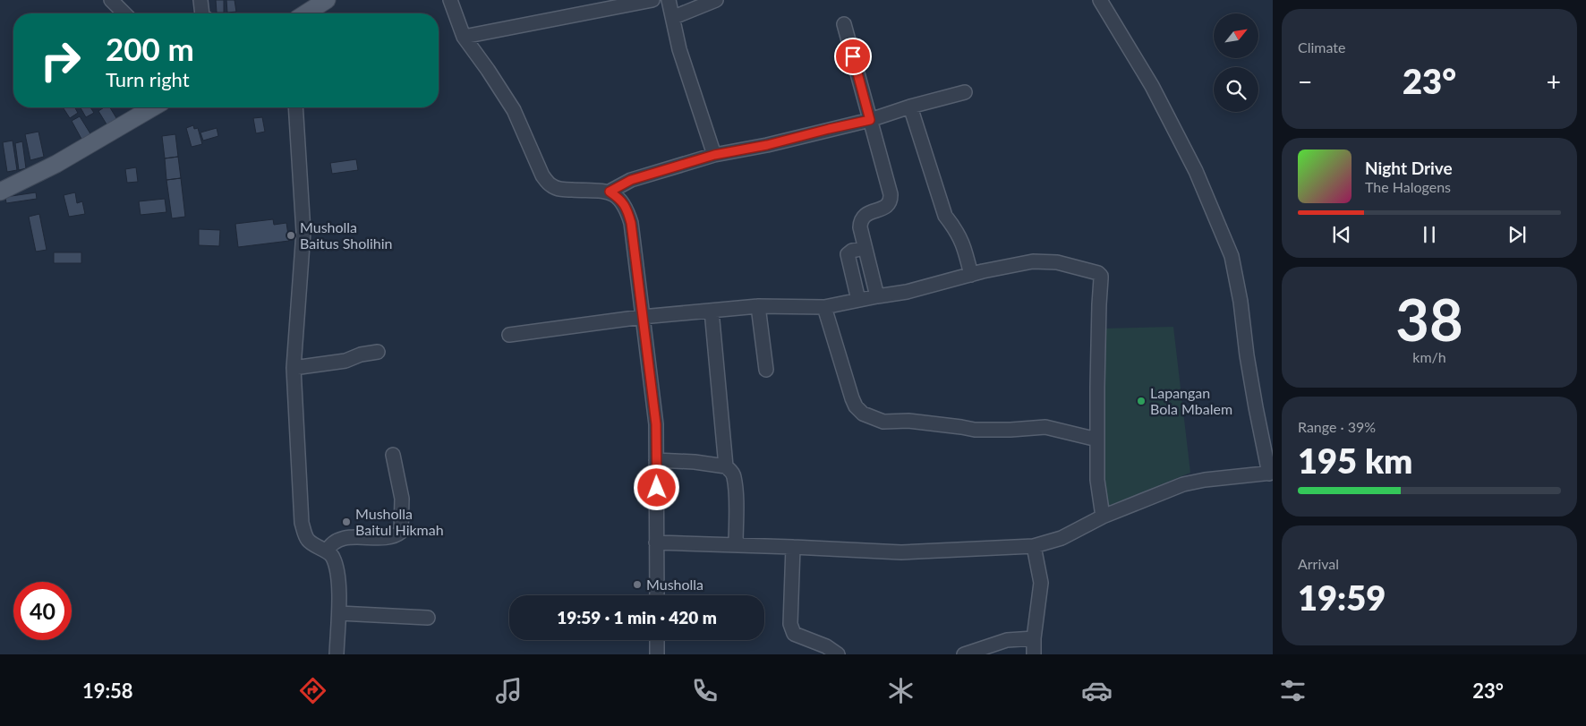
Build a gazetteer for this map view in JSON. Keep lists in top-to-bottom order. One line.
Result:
{"places":["Musholla Baitus Sholihin","Lapangan Bola Mbalem","Musholla Baitul Hikmah","Musholla"],"north":"top right","page":{"tile":["Climate",["38","km/h"],["Range · 39%","195 km"],["Arrival","19:59"]],"turn":["200 m","Turn right"],"heat":["−","23°","+"],"song":["Night Drive","The Halogens"],"limit":"40","trip":"19:59 · 1 min · 420 m","tabs":["19:58","23°"]}}
